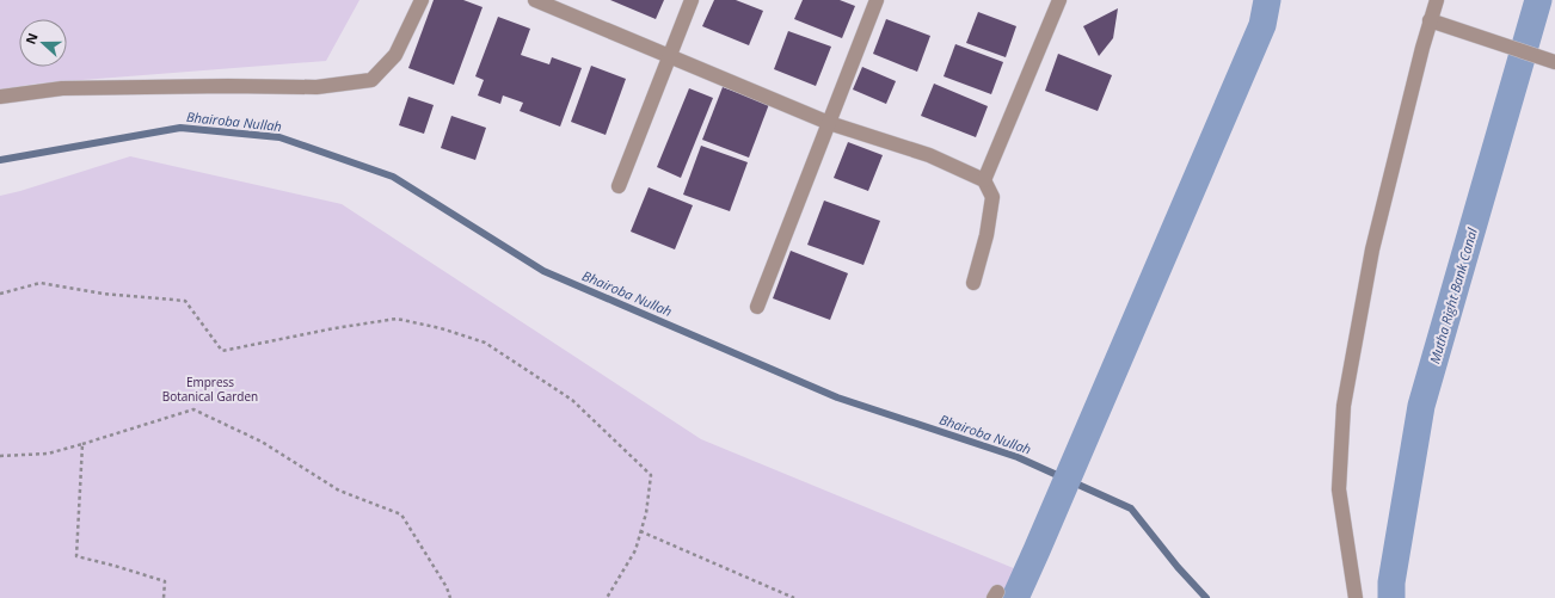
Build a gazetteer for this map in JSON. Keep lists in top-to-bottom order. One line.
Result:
{"water":["Bhairoba Nullah","Mutha Right Bank Canal"],"parks":["Empress Botanical Garden"],"north":"left"}
